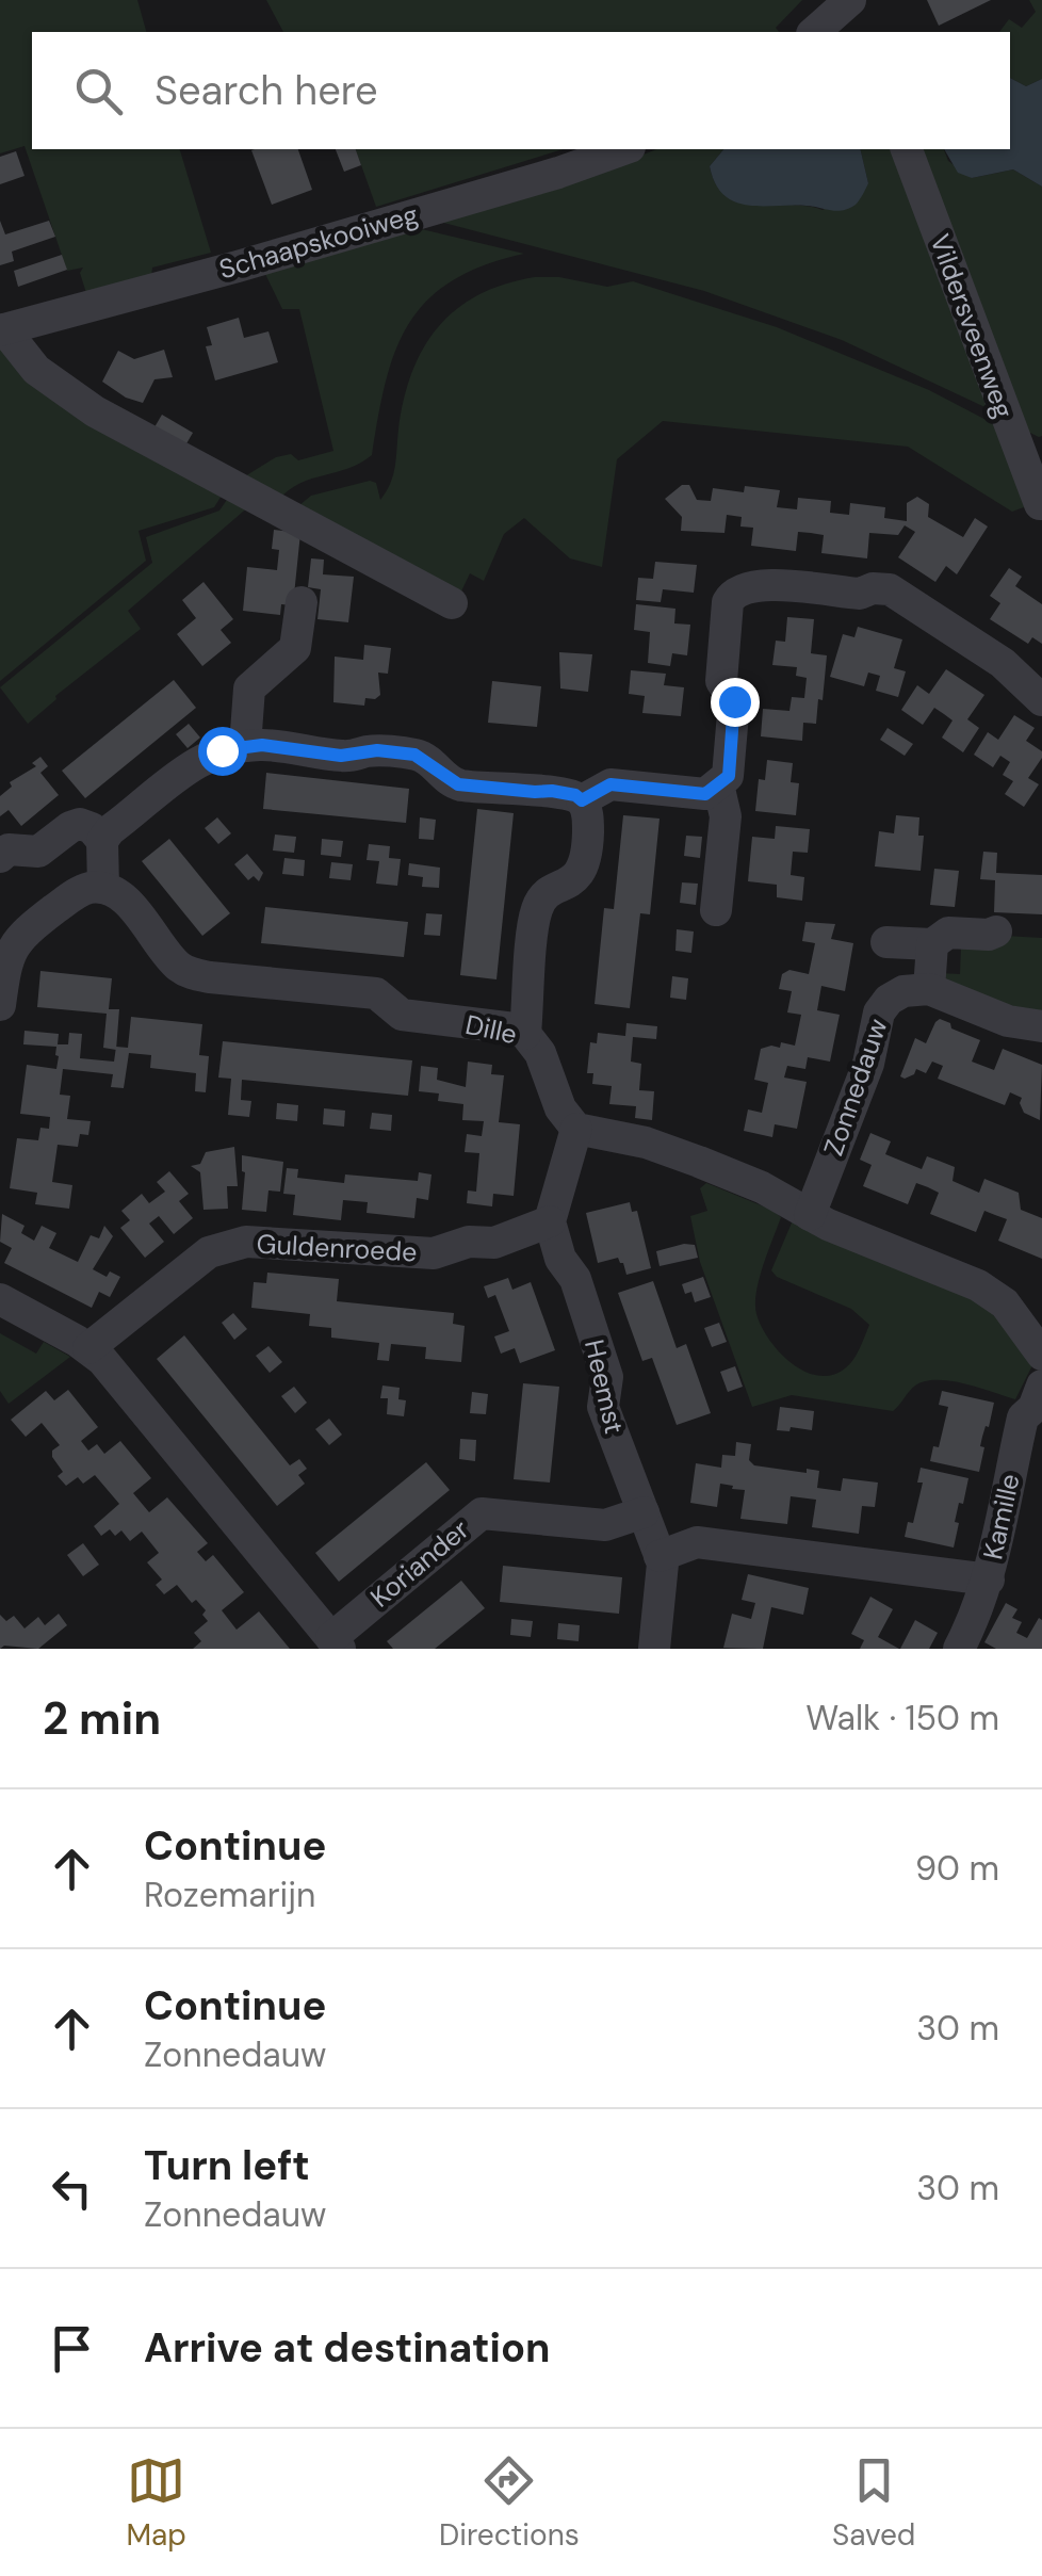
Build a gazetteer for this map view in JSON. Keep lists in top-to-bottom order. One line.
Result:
{"streets":{"street":["Schaapskooiweg","Vildersveenweg","Dille","Zonnedauw","Guldenroede","Heemst","Kamille","Koriander"]},"crossings":[["Guldenroede","Heemst"],["Heemst","Koriander"]],"page":{"search":"Search here","heading":["2 min","Walk · 150 m"],"list":[["Continue","Rozemarijn","90 m"],["Continue","Zonnedauw","30 m"],["Turn left","Zonnedauw","30 m"],"Arrive at destination"],"nav":["Map","Directions","Saved"]}}
